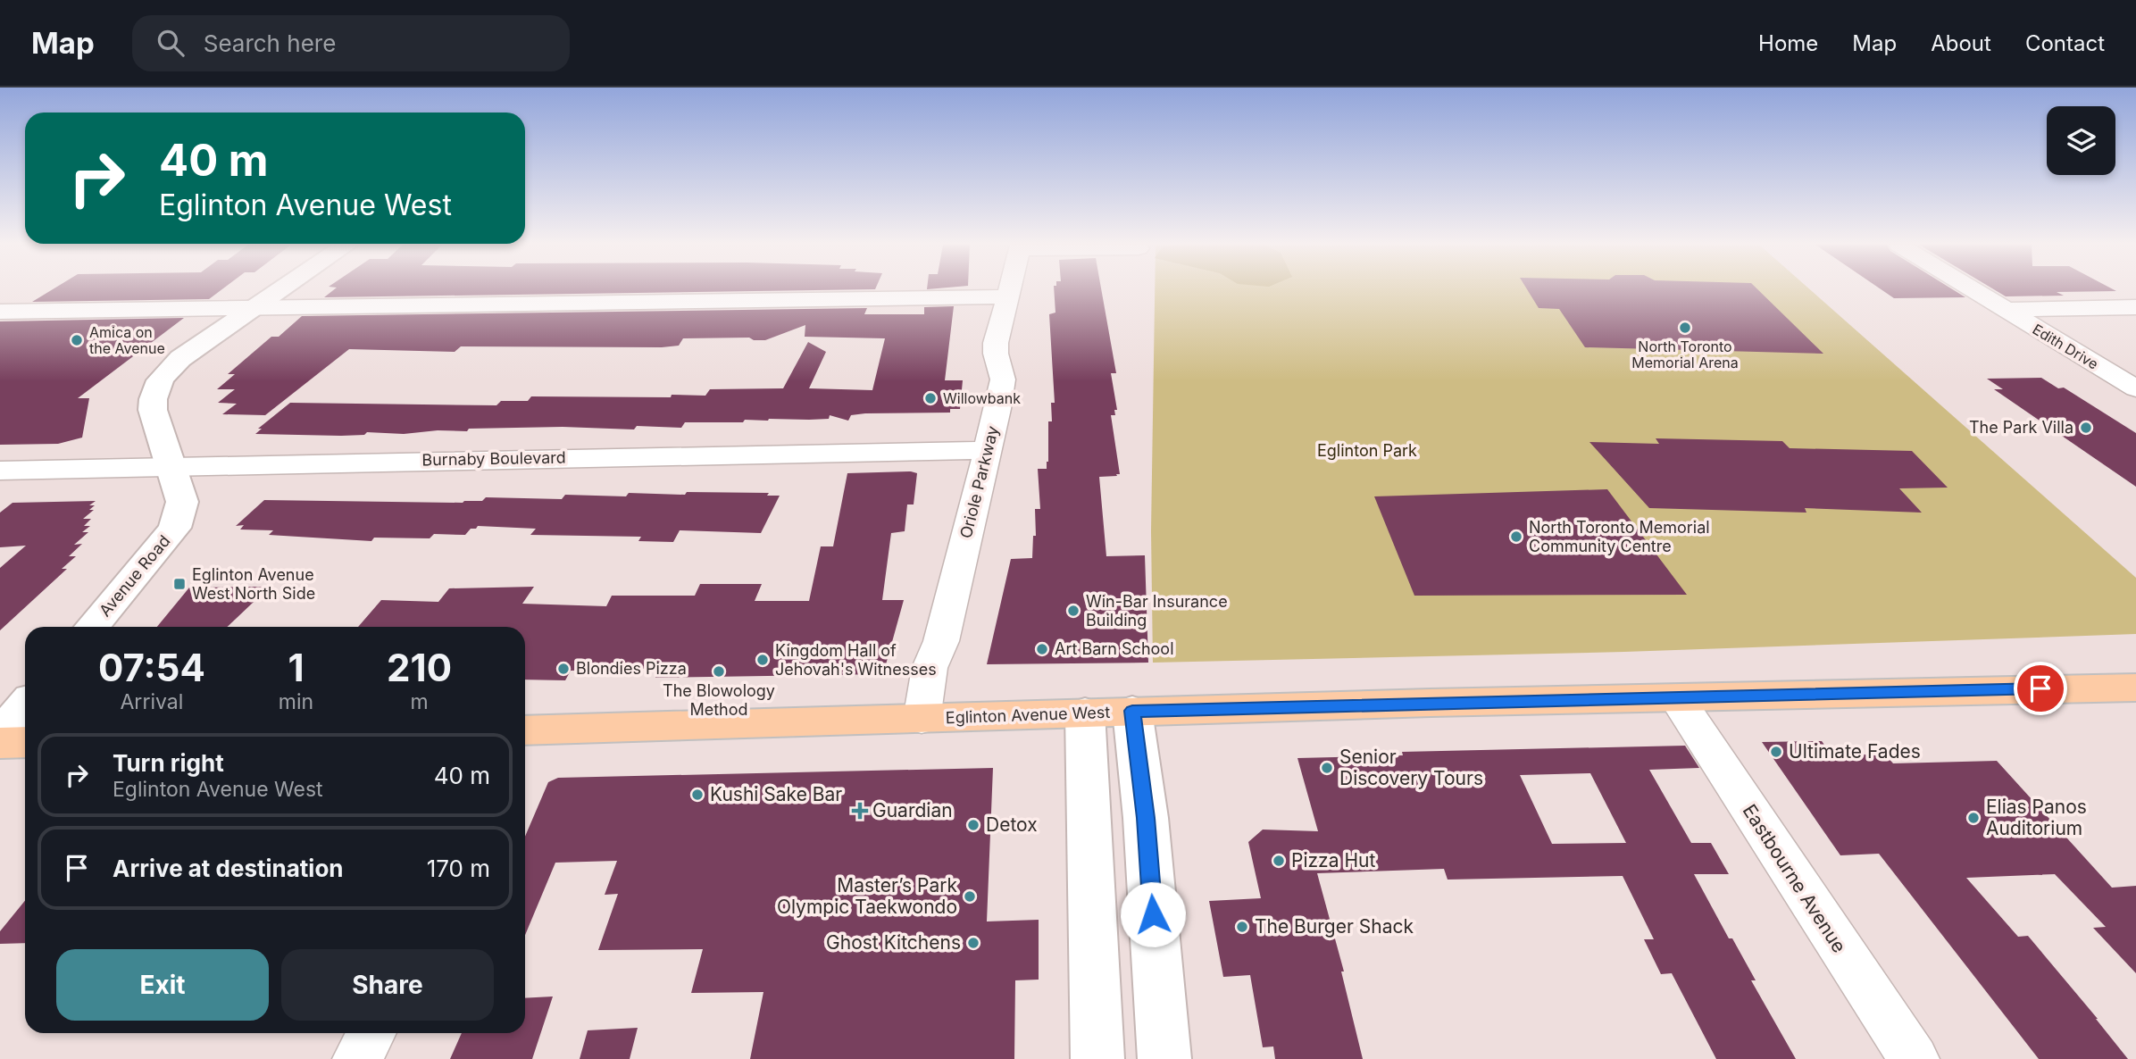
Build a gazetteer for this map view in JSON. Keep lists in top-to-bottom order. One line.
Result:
{"streets":{"main road":["Avenue Road","Eglinton Avenue West"],"street":["Edith Drive","Burnaby Boulevard","Oriole Parkway","Eastbourne Avenue"]},"crossings":[["Burnaby Boulevard","Oriole Parkway"],["Burnaby Boulevard","Avenue Road"],["Oriole Parkway","Eglinton Avenue West"],["Eglinton Avenue West","Eastbourne Avenue"]],"parks":["Eglinton Park"],"places":{"other":["North Toronto Memorial Arena","Amica on the Avenue","Willowbank","The Park Villa","North Toronto Memorial Community Centre","Win-Bar Insurance Building","Art Barn School","Kingdom Hall of Jehovah's Witnesses","Blondies Pizza","The Blowology Method","Ultimate Fades","Senior Discovery Tours","Kushi Sake Bar","Elias Panos Auditorium","Detox","Pizza Hut","Master’s Park Olympic Taekwondo","The Burger Shack","Ghost Kitchens"],"transit":["Eglinton Avenue West North Side"],"health":["Guardian"]},"page":{"header":"Map","search":"Search here","nav":["Home","Map","About","Contact"],"turn":["40 m","Eglinton Avenue West"],"eta":["07:54","Arrival","1","min","210","m"],"list":[{"name":"Turn right","note":"Eglinton Avenue West","value":"40 m"},{"name":"Arrive at destination","value":"170 m"}],"buttons":["Exit","Share"]}}
